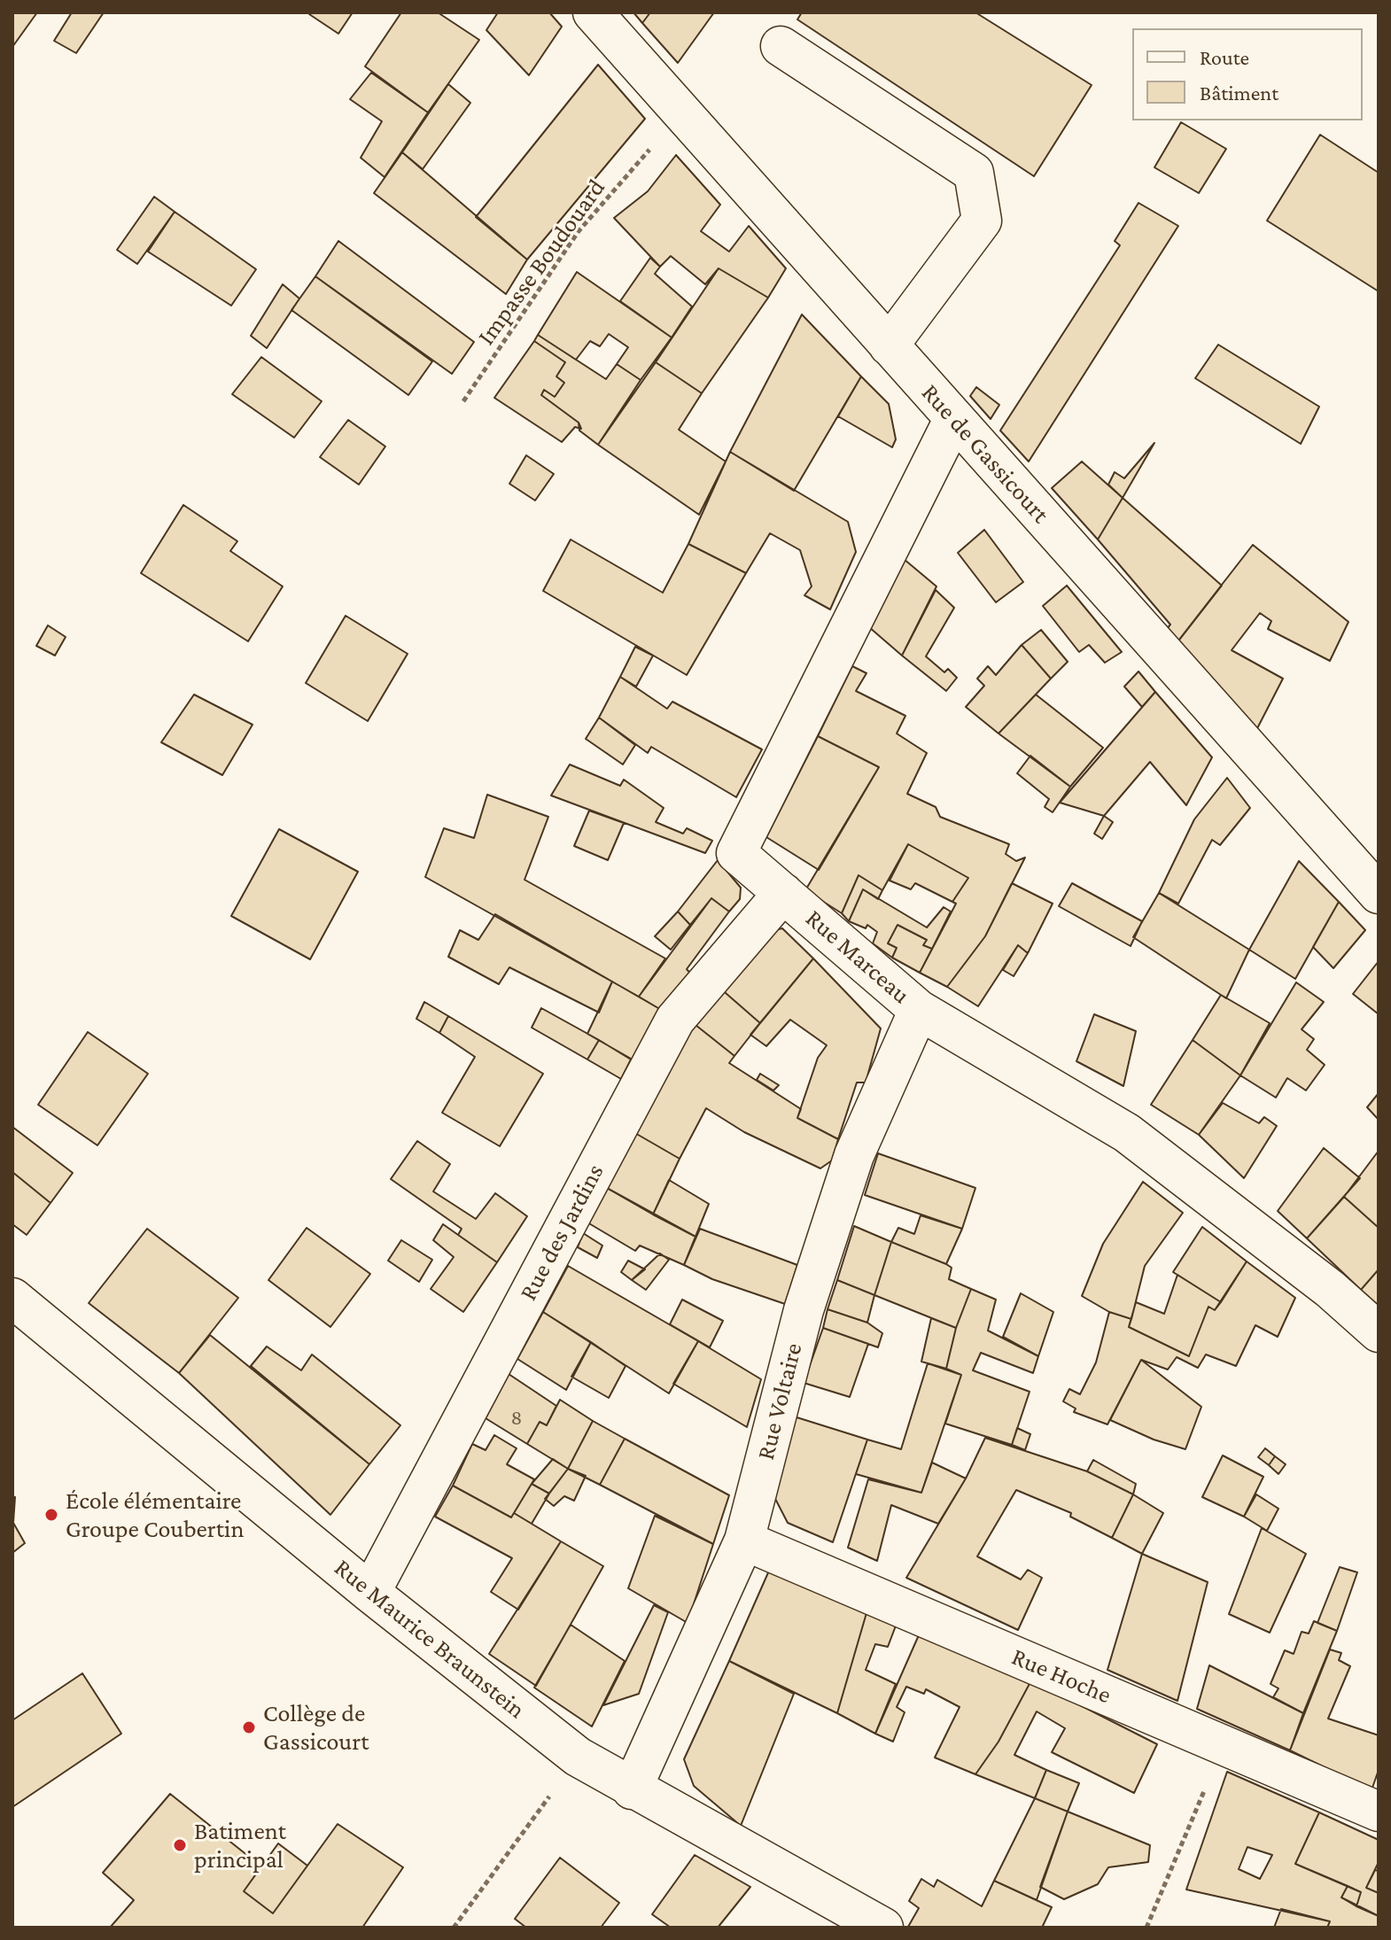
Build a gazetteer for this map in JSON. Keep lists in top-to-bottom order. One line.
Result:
{"streets":{"street":["Rue de Gassicourt","Rue Marceau","Rue des Jardins","Rue Voltaire","Rue Maurice Braunstein","Rue Hoche"],"path":["Impasse Boudouard"]},"crossings":[["Impasse Boudouard","Rue de Gassicourt"],["Rue de Gassicourt","Rue Marceau"],["Rue Marceau","Rue des Jardins"],["Rue Marceau","Rue Voltaire"],["Rue des Jardins","Rue Maurice Braunstein"],["Rue Voltaire","Rue Maurice Braunstein"],["Rue Voltaire","Rue Hoche"]],"places":["École élémentaire Groupe Coubertin","Collège de Gassicourt","Batiment principal"],"house_numbers":["8"],"legend":["Route","Bâtiment"]}
